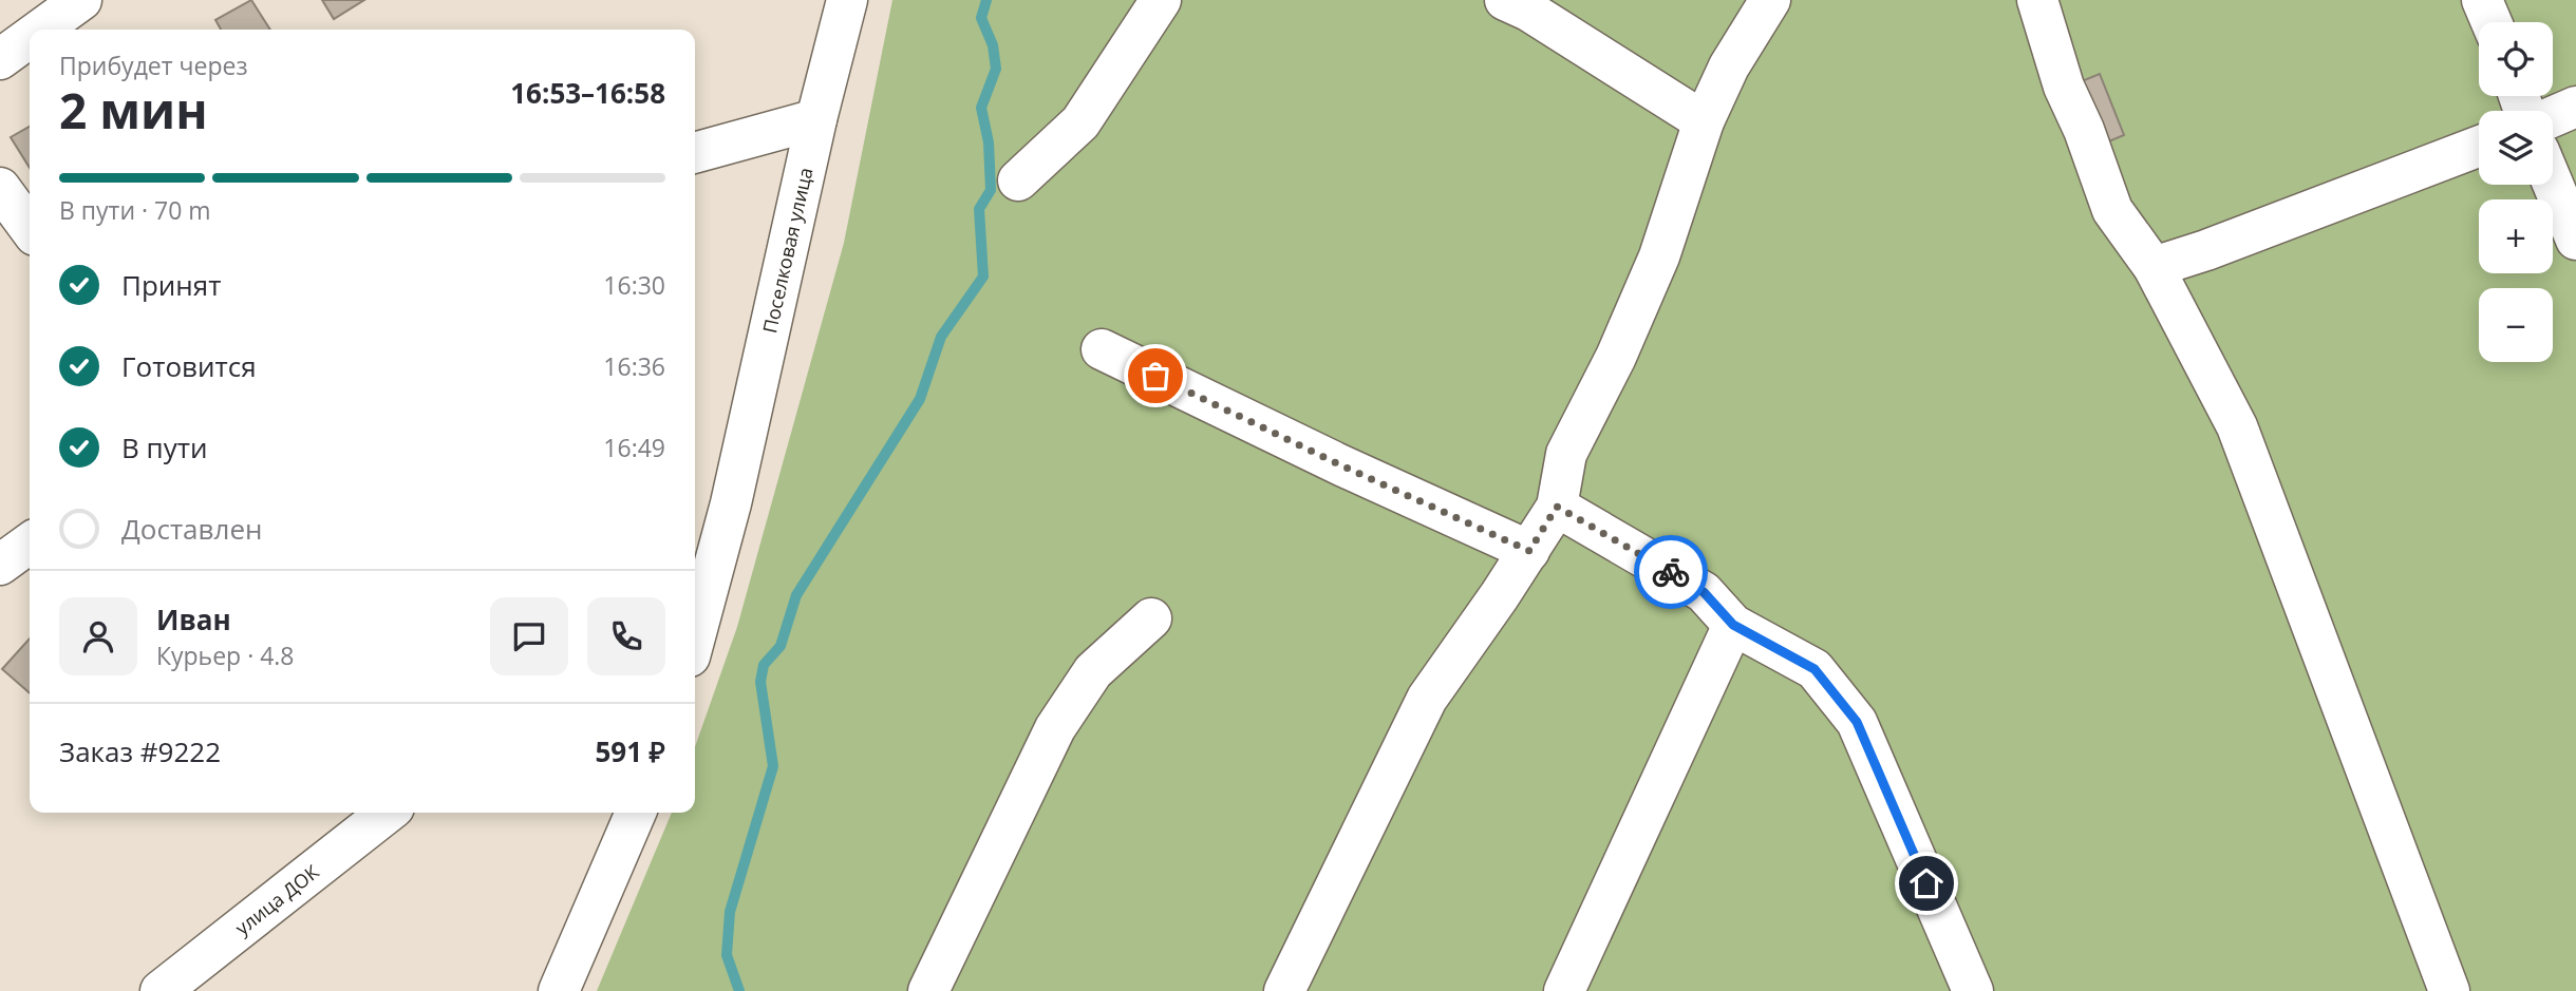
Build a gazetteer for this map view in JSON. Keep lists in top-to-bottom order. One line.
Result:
{"streets":{"street":["Поселковая улица","улица ДОК"]},"page":{"map_buttons":["+","−"],"heading":["2 мин","Прибудет через","16:53–16:58"],"panel":["Иван","Курьер · 4.8","Заказ #9222","591 ₽"],"bar":"В пути · 70 m","list":[["Принят","16:30"],["Готовится","16:36"],["В пути","16:49"],"Доставлен"]}}
